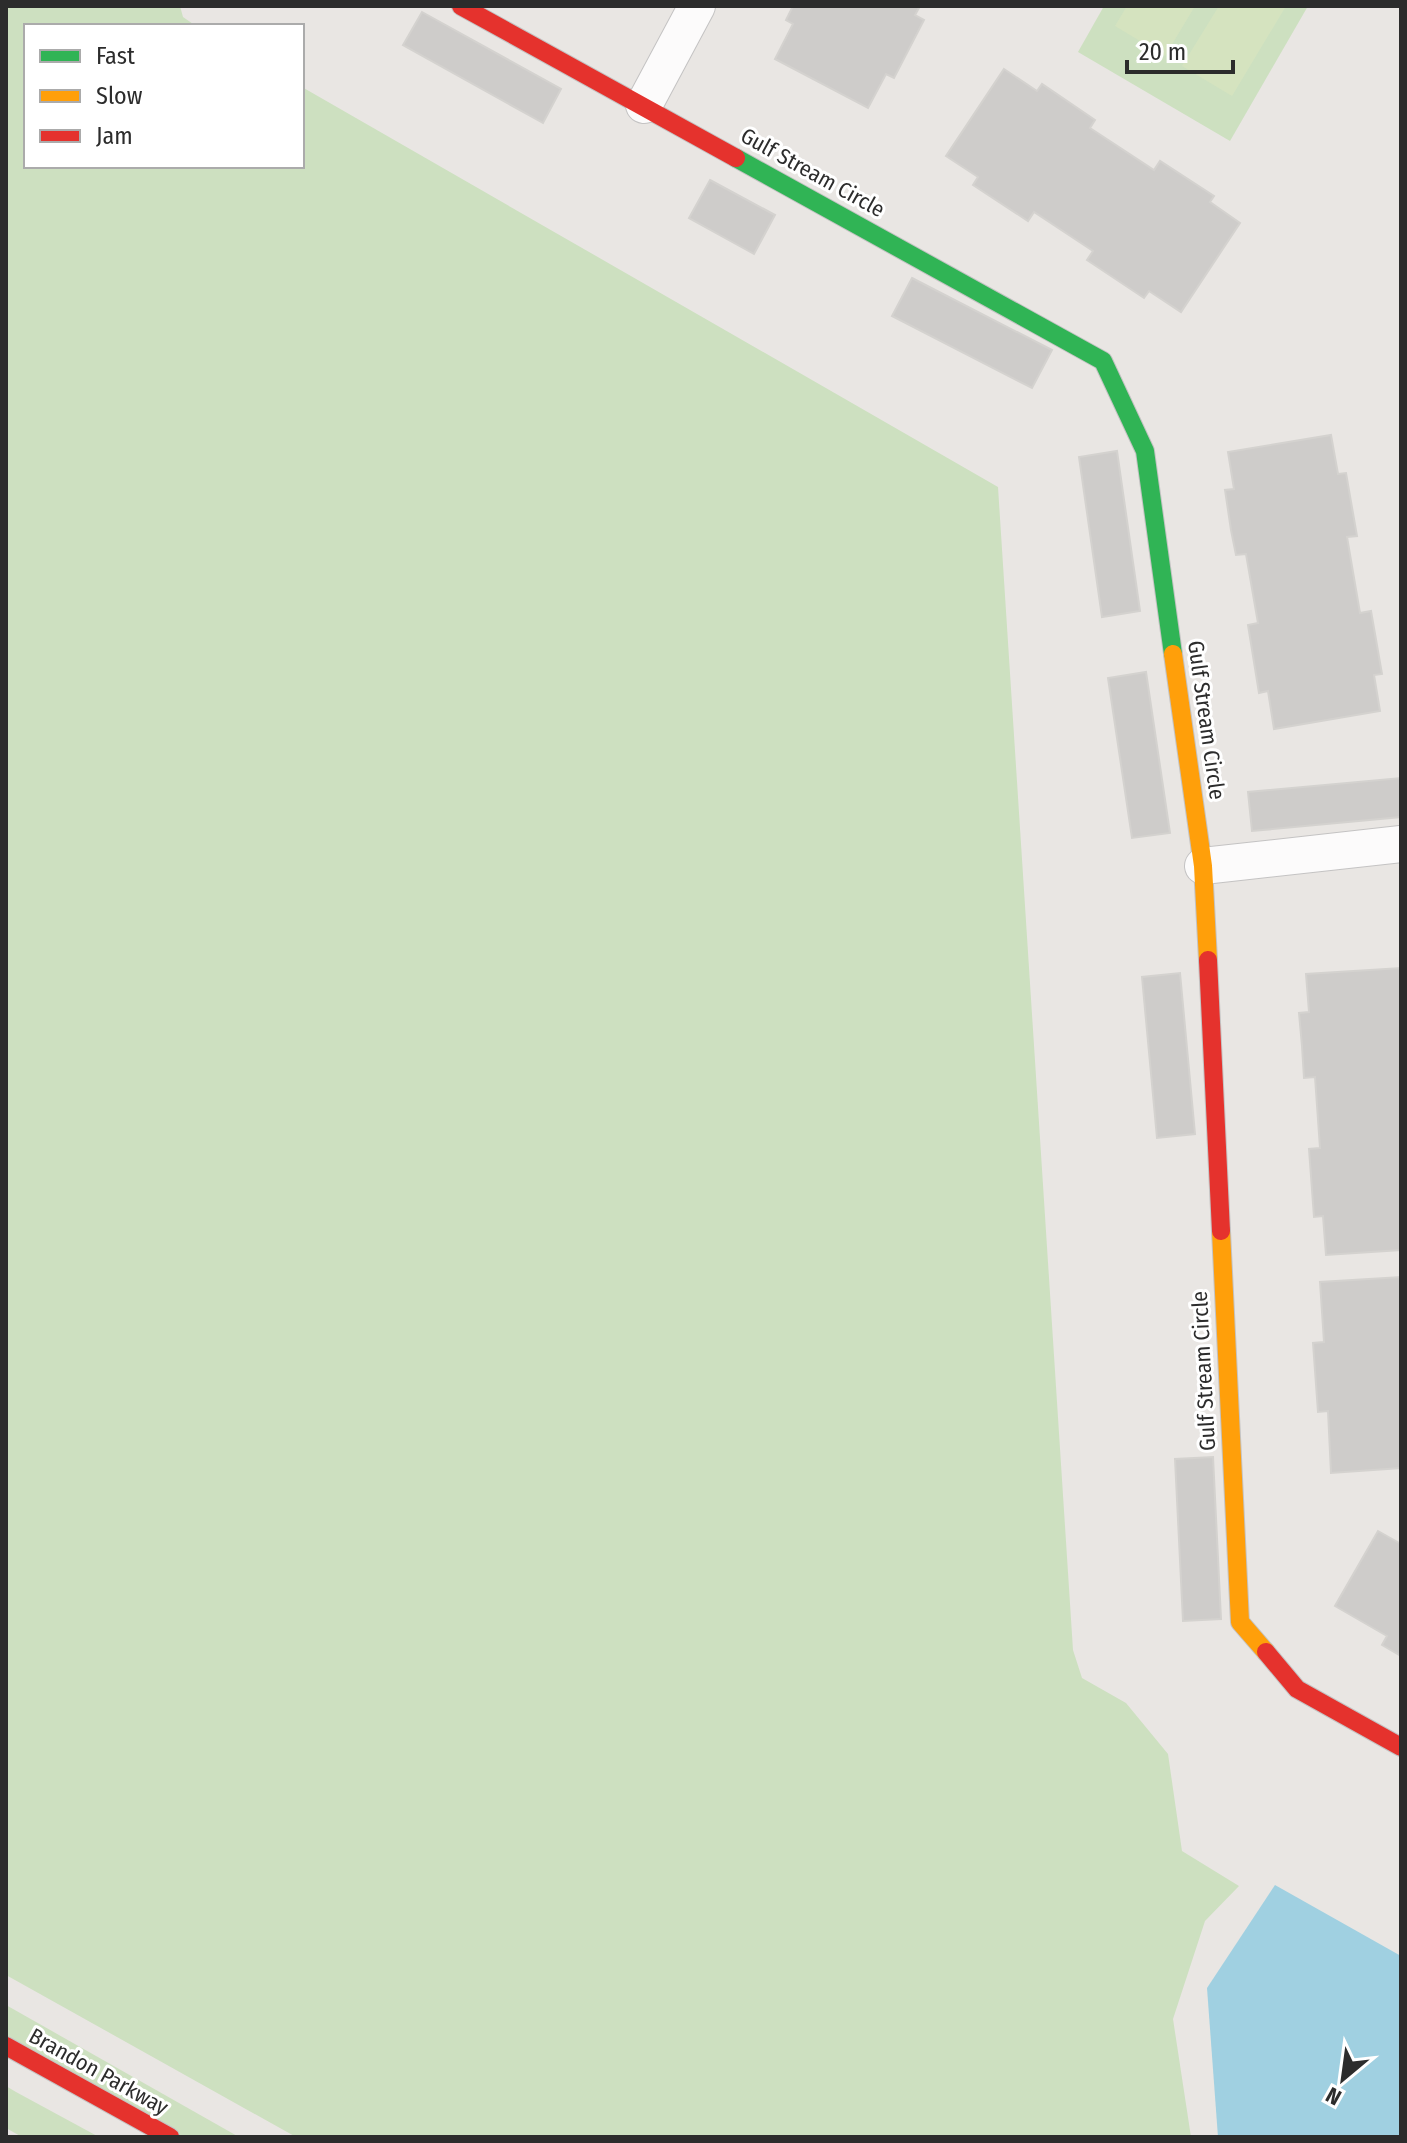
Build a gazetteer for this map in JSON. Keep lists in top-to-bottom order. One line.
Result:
{"streets":{"street":["Gulf Stream Circle","Brandon Parkway"]},"legend":["Fast","Slow","Jam"],"scale_bar":"20 m","north":"bottom left"}
